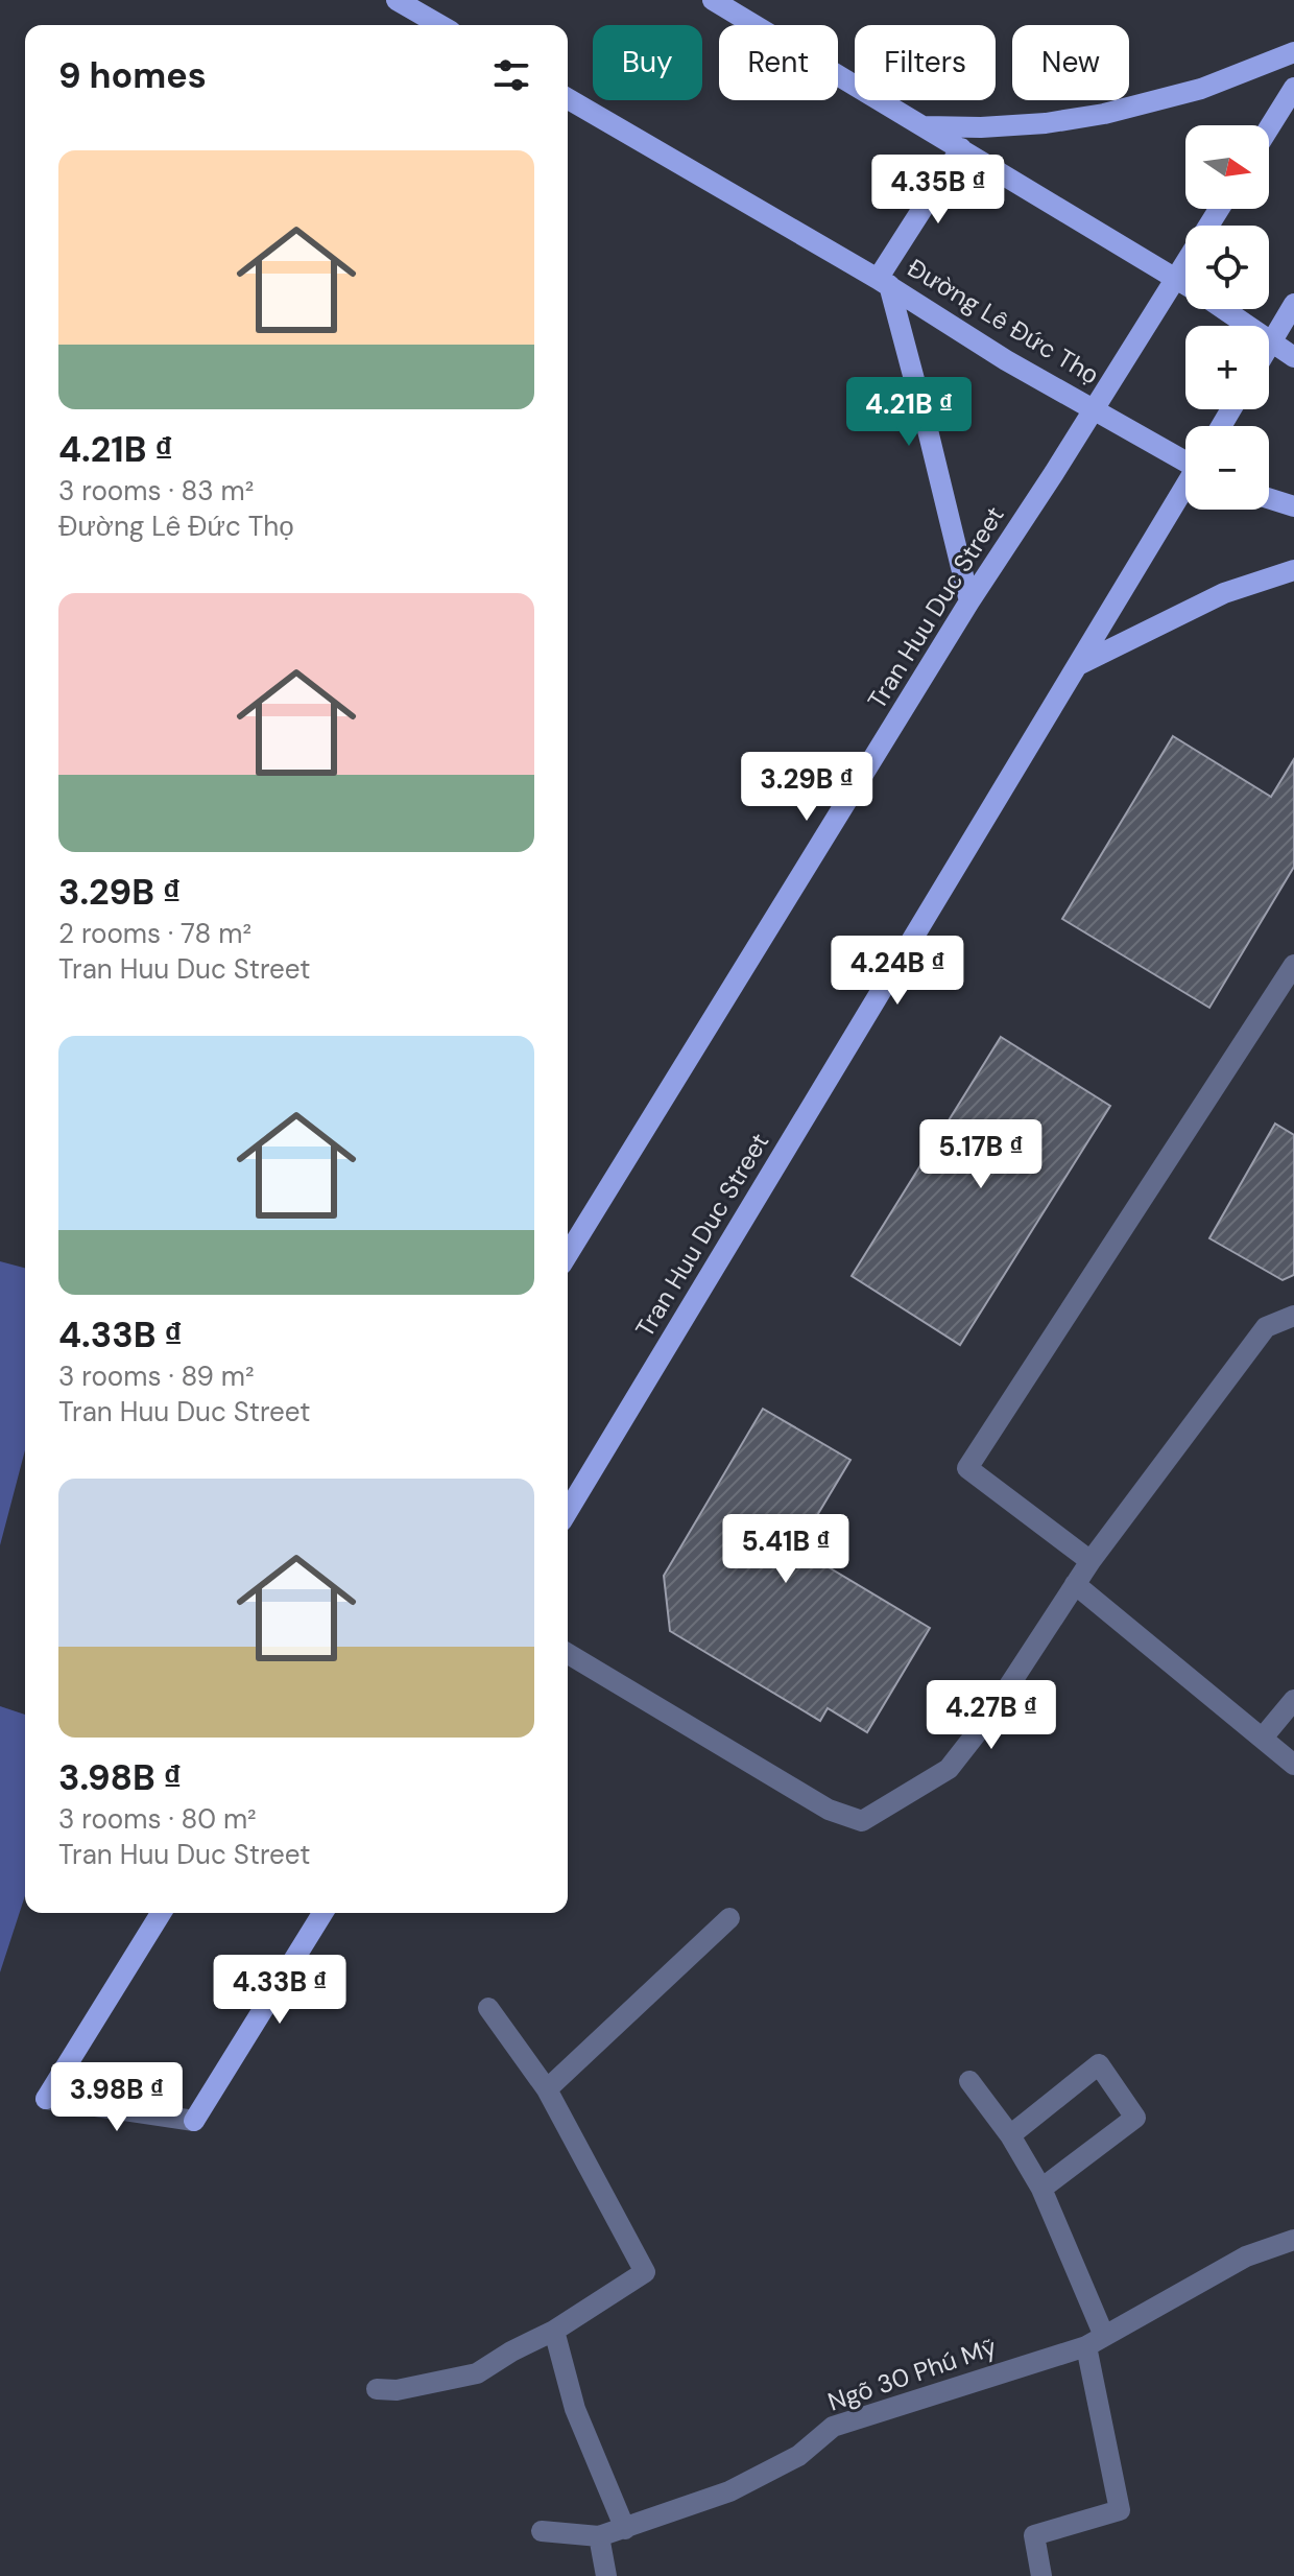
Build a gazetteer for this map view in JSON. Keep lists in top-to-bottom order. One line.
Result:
{"streets":{"main road":["Đường Lê Đức Thọ","Tran Huu Duc Street"],"street":["Ngõ 30 Phú Mỹ"]},"crossings":[["Đường Lê Đức Thọ","Tran Huu Duc Street"]],"north":"right","page":{"chip":["Buy","Rent","Filters","New"],"heading":"9 homes","map_buttons":["+","−"],"list":[{"name":"4.21B ₫","note":"3 rooms · 83 m² · Đường Lê Đức Thọ"},{"name":"3.29B ₫","note":"2 rooms · 78 m² · Tran Huu Duc Street"},{"name":"4.33B ₫","note":"3 rooms · 89 m² · Tran Huu Duc Street"},{"name":"3.98B ₫","note":"3 rooms · 80 m² · Tran Huu Duc Street"}],"price":["4.35B ₫","4.21B ₫","3.29B ₫","4.24B ₫","5.17B ₫","5.41B ₫","4.27B ₫","4.33B ₫","3.98B ₫"]}}
